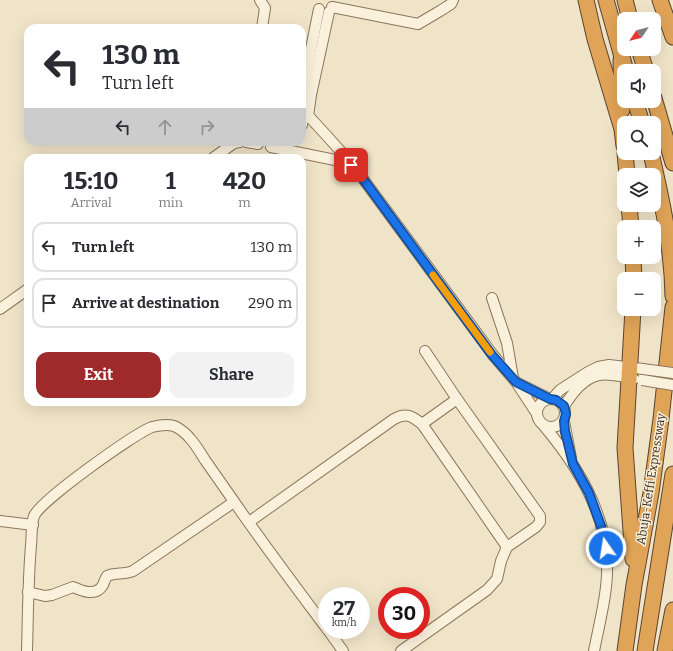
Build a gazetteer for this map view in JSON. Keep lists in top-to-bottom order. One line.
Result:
{"streets":{"highway":["Abuja-Keffi Expressway"]},"north":"bottom left","page":{"map_buttons":["+","−"],"turn":["130 m","Turn left"],"eta":["15:10","Arrival","1","min","420","m"],"list":[{"name":"Turn left","value":"130 m"},{"name":"Arrive at destination","value":"290 m"}],"buttons":["Exit","Share"],"speed":"27 km/h","limit":"30"}}
